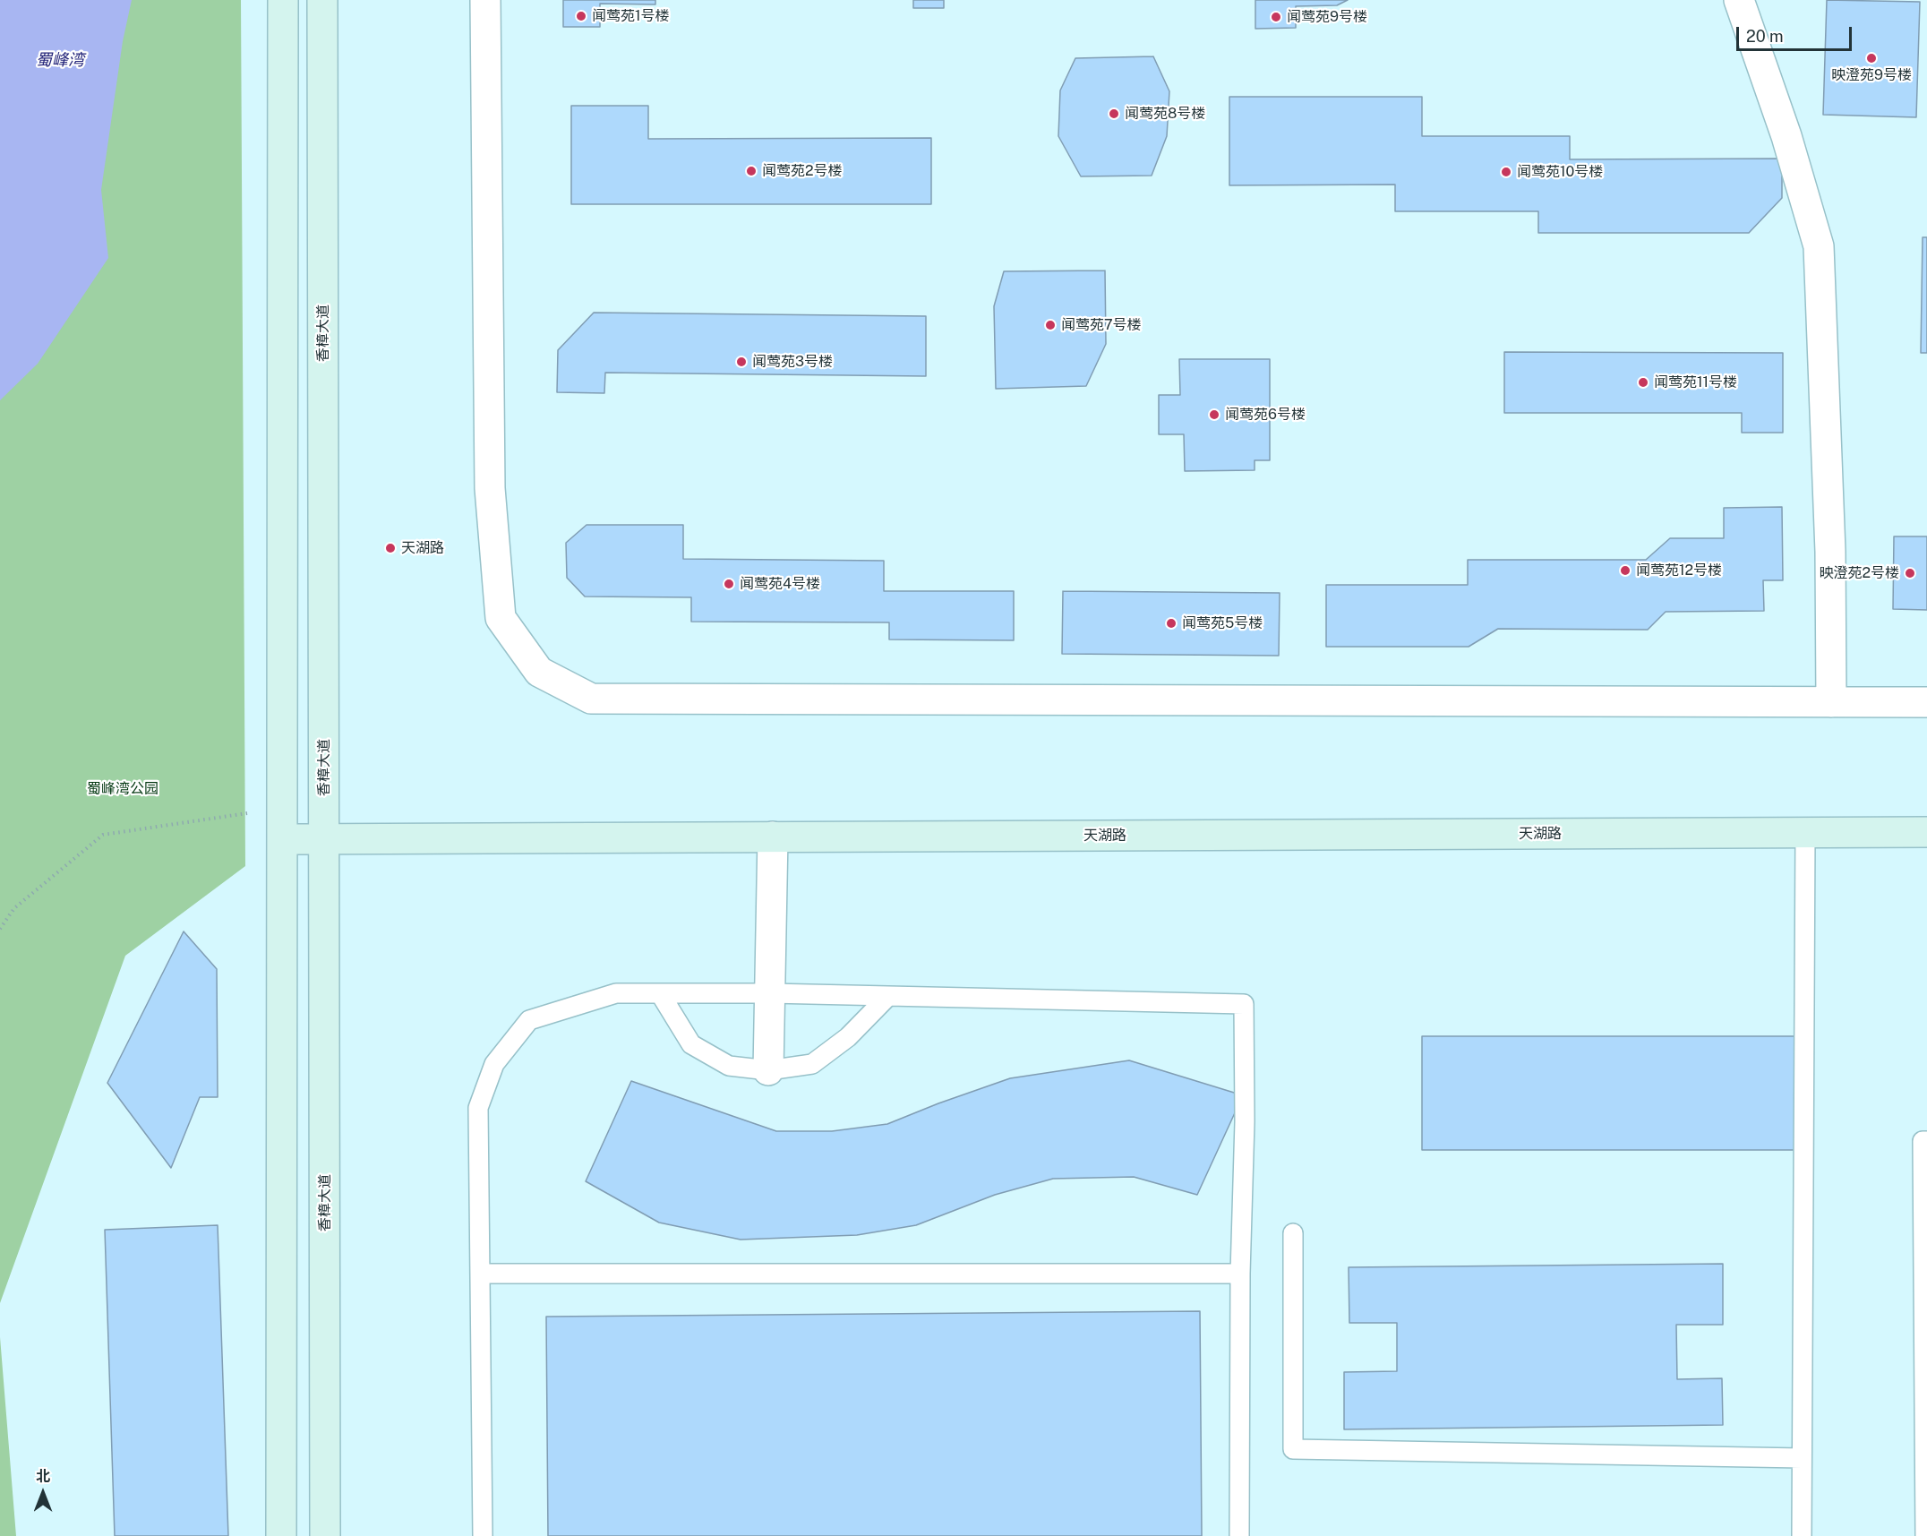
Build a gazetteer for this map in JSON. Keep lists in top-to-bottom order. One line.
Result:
{"streets":{"street":["香樟大道","天湖路"]},"crossings":[["香樟大道","天湖路"]],"water":["蜀峰湾"],"parks":["蜀峰湾公园"],"places":["闻莺苑1号楼","闻莺苑9号楼","映澄苑9号楼","闻莺苑8号楼","闻莺苑2号楼","闻莺苑10号楼","闻莺苑7号楼","闻莺苑3号楼","闻莺苑11号楼","闻莺苑6号楼","天湖路","闻莺苑12号楼","映澄苑2号楼","闻莺苑4号楼","闻莺苑5号楼"],"scale_bar":"20 m","north":"top"}
